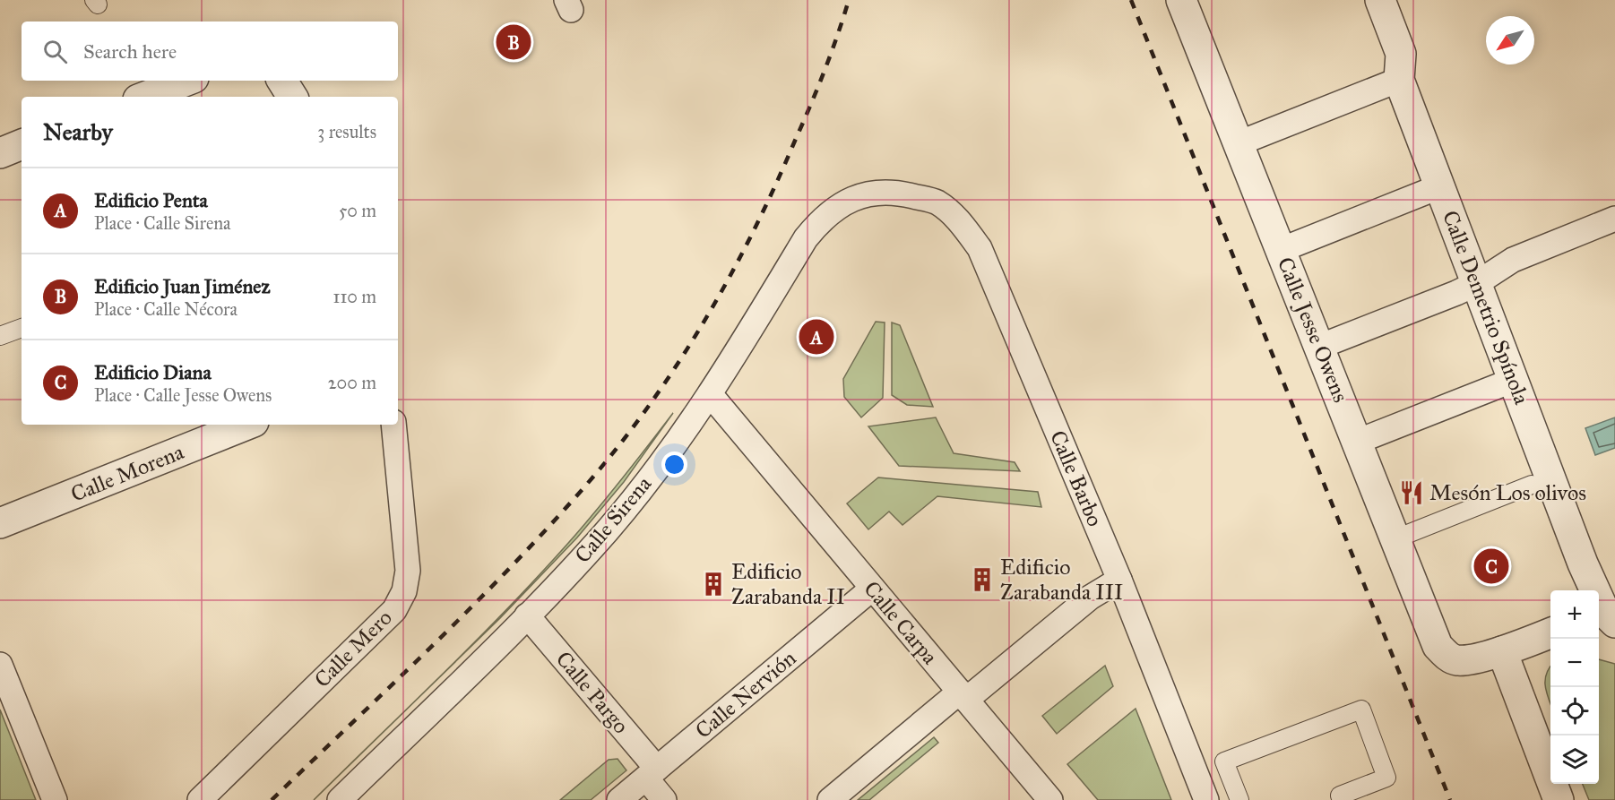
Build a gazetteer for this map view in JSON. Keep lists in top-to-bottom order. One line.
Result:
{"streets":{"street":["Calle Demetrio Spínola","Calle Jesse Owens","Calle Morena","Calle Barbo","Calle Sirena","Calle Carpa","Calle Mero","Calle Pargo","Calle Nervión"]},"crossings":[["Calle Barbo","Calle Sirena"],["Calle Sirena","Calle Carpa"],["Calle Sirena","Calle Pargo"],["Calle Carpa","Calle Nervión"],["Calle Pargo","Calle Nervión"]],"places":{"restaurant":["Mesón Los olivos"],"building":["Edificio Zarabanda III","Edificio Zarabanda II"]},"north":"bottom left","page":{"search":"Search here","pins":["B","A","C"],"heading":["Nearby","3 results"],"list":[{"mark":"A","name":"Edificio Penta","note":"Place · Calle Sirena","value":"50 m"},{"mark":"B","name":"Edificio Juan Jiménez","note":"Place · Calle Nécora","value":"110 m"},{"mark":"C","name":"Edificio Diana","note":"Place · Calle Jesse Owens","value":"200 m"}],"map_buttons":["+","−"]}}
